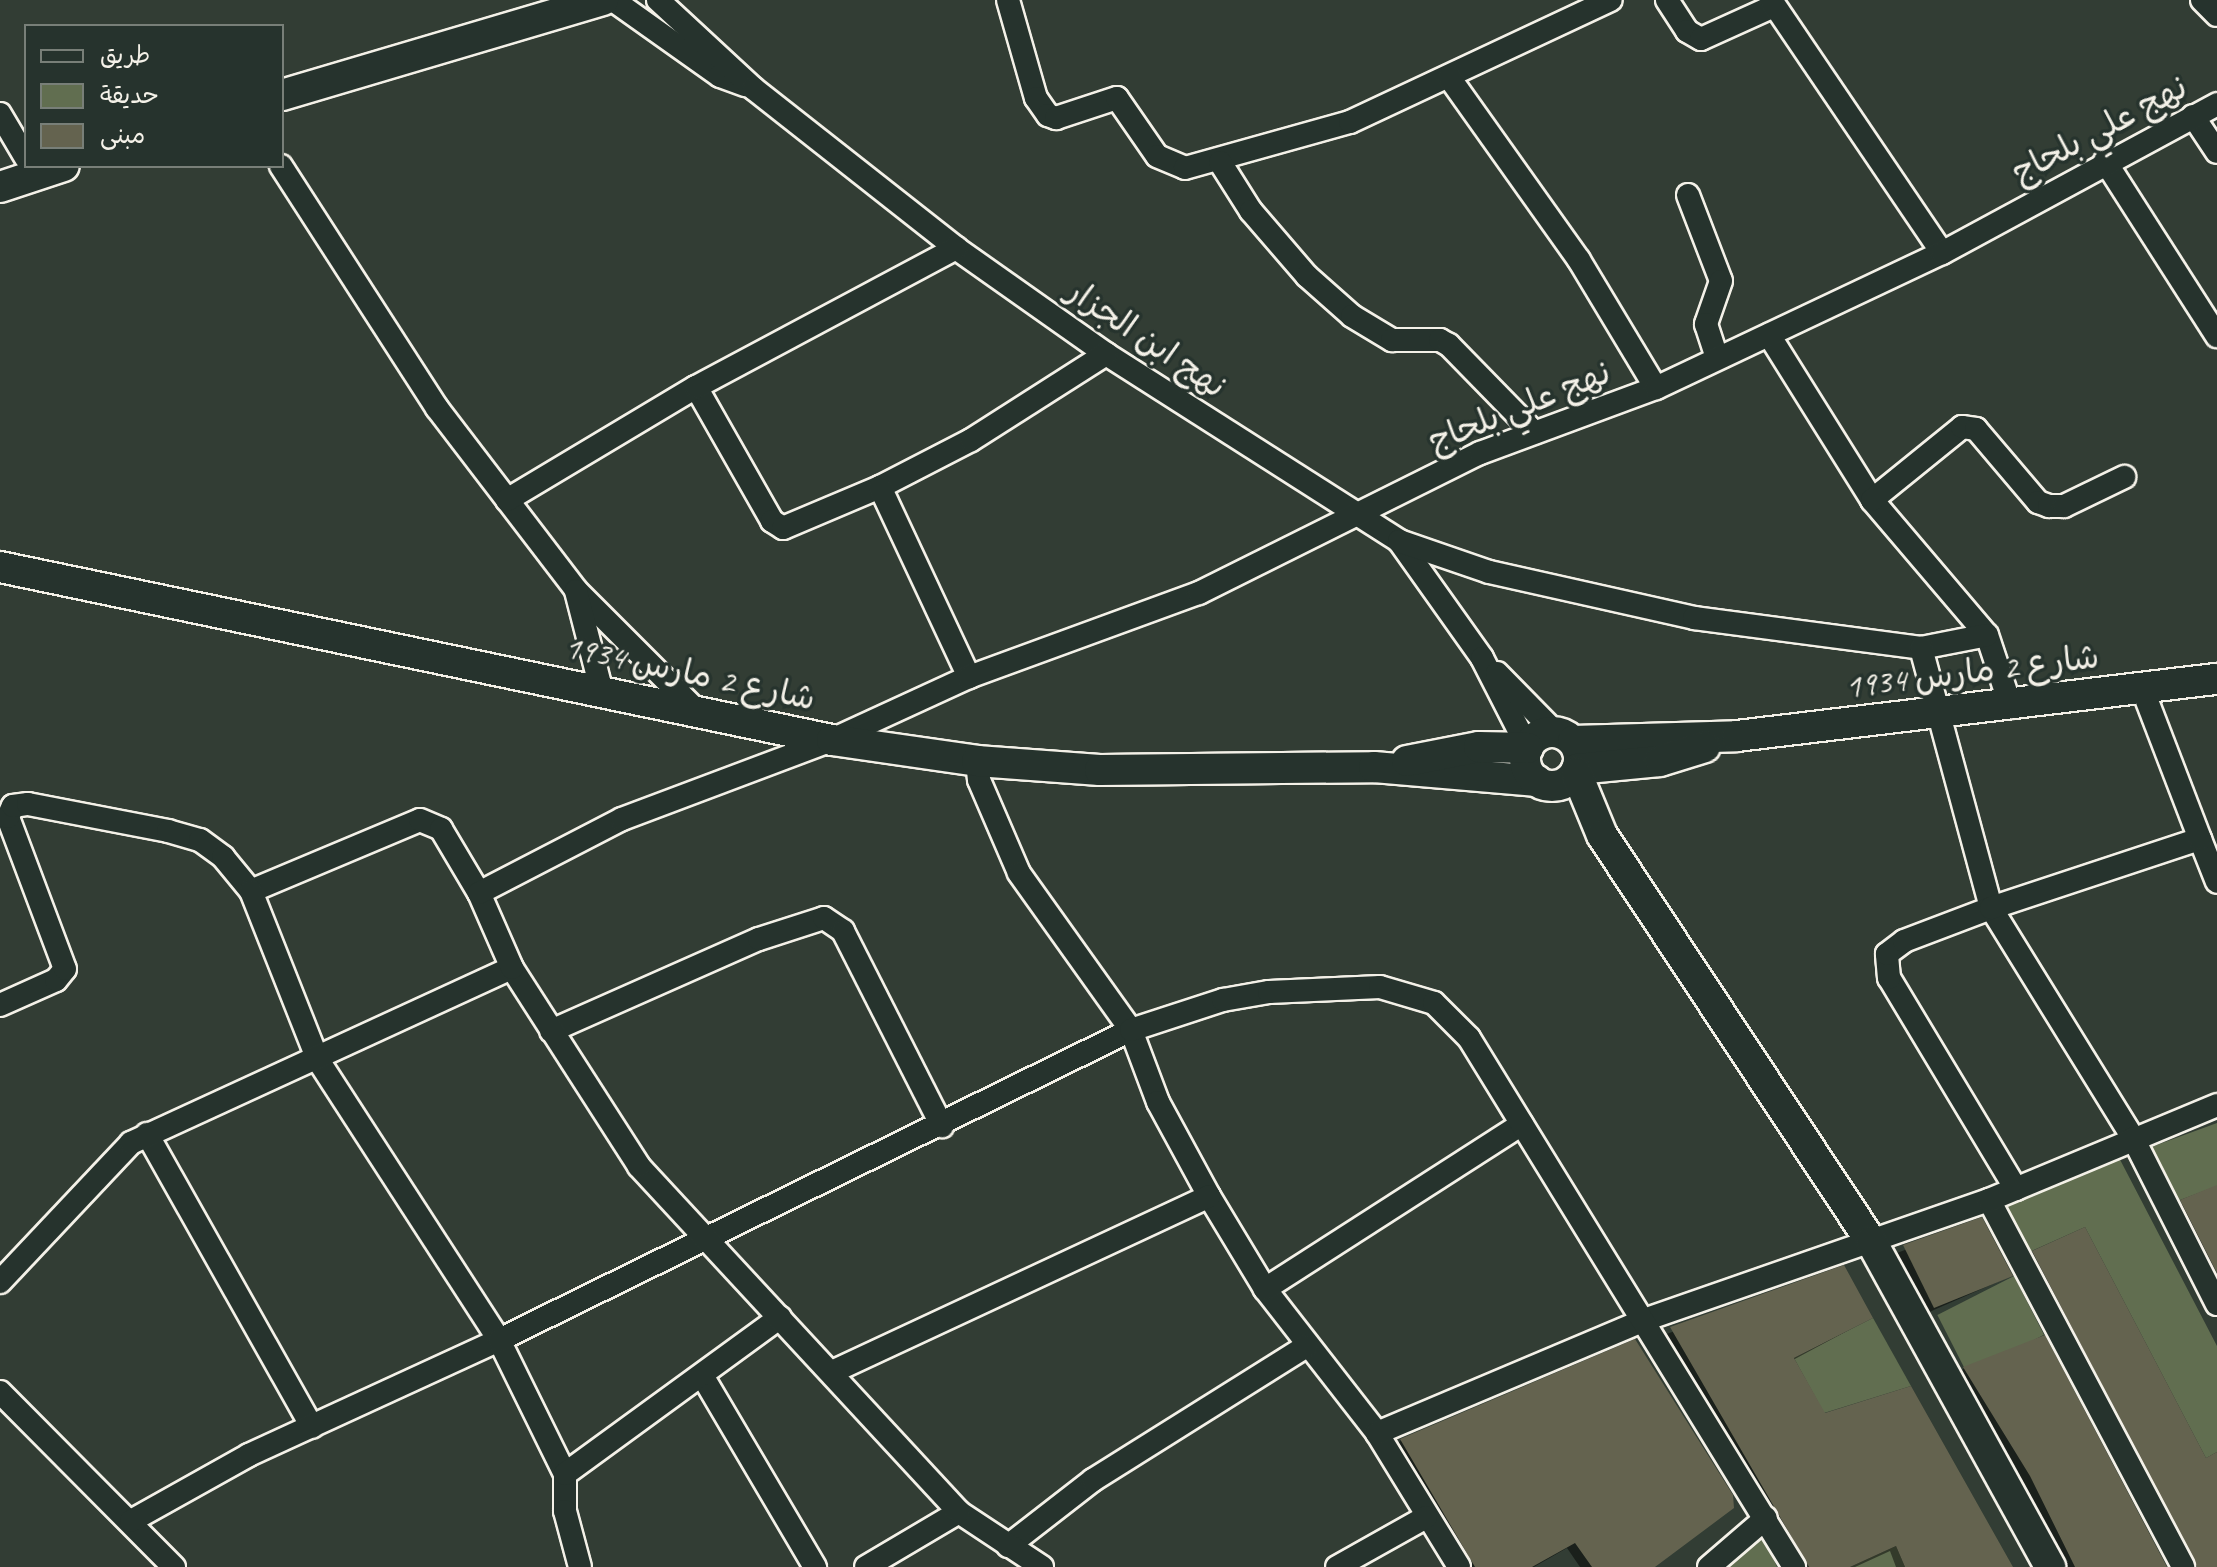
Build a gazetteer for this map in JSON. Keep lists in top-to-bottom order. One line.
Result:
{"streets":{"street":["نهج علي بلحاج","نهج ابن الجزار","شارع 2 مارس 1934"]},"crossings":[["نهج علي بلحاج","نهج ابن الجزار"],["نهج علي بلحاج","شارع 2 مارس 1934"]],"legend":["طريق","حديقة","مبنى"]}
